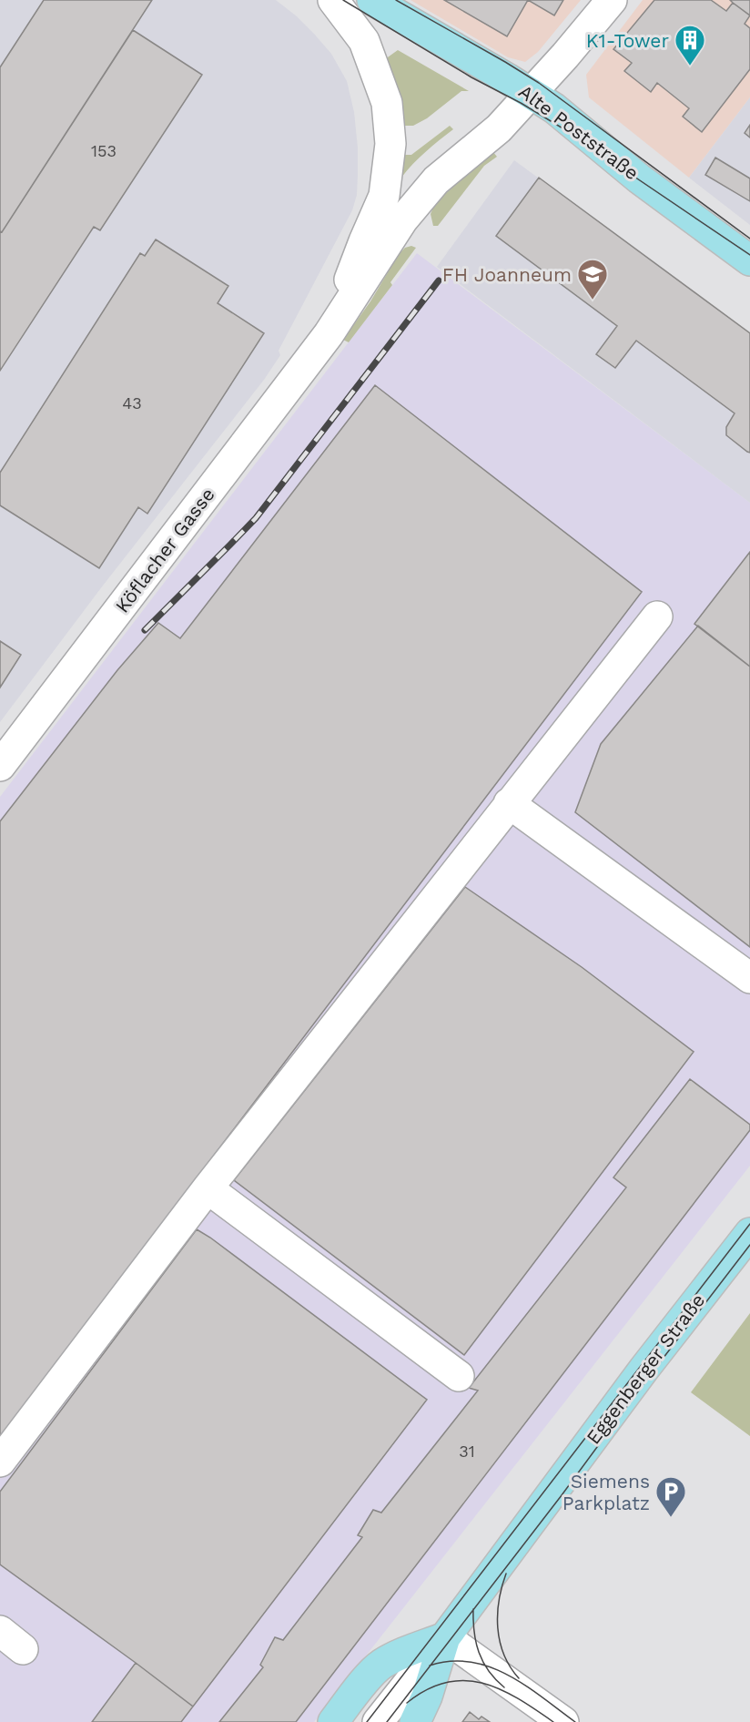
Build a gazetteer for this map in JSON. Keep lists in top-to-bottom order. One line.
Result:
{"streets":{"main road":["Alte Poststraße","Eggenberger Straße"],"street":["Köflacher Gasse"]},"crossings":[["Alte Poststraße","Köflacher Gasse"]],"places":{"building":["K1-Tower"],"school or university":["FH Joanneum"],"parking":["Siemens Parkplatz"]},"house_numbers":["153","43","31"]}
